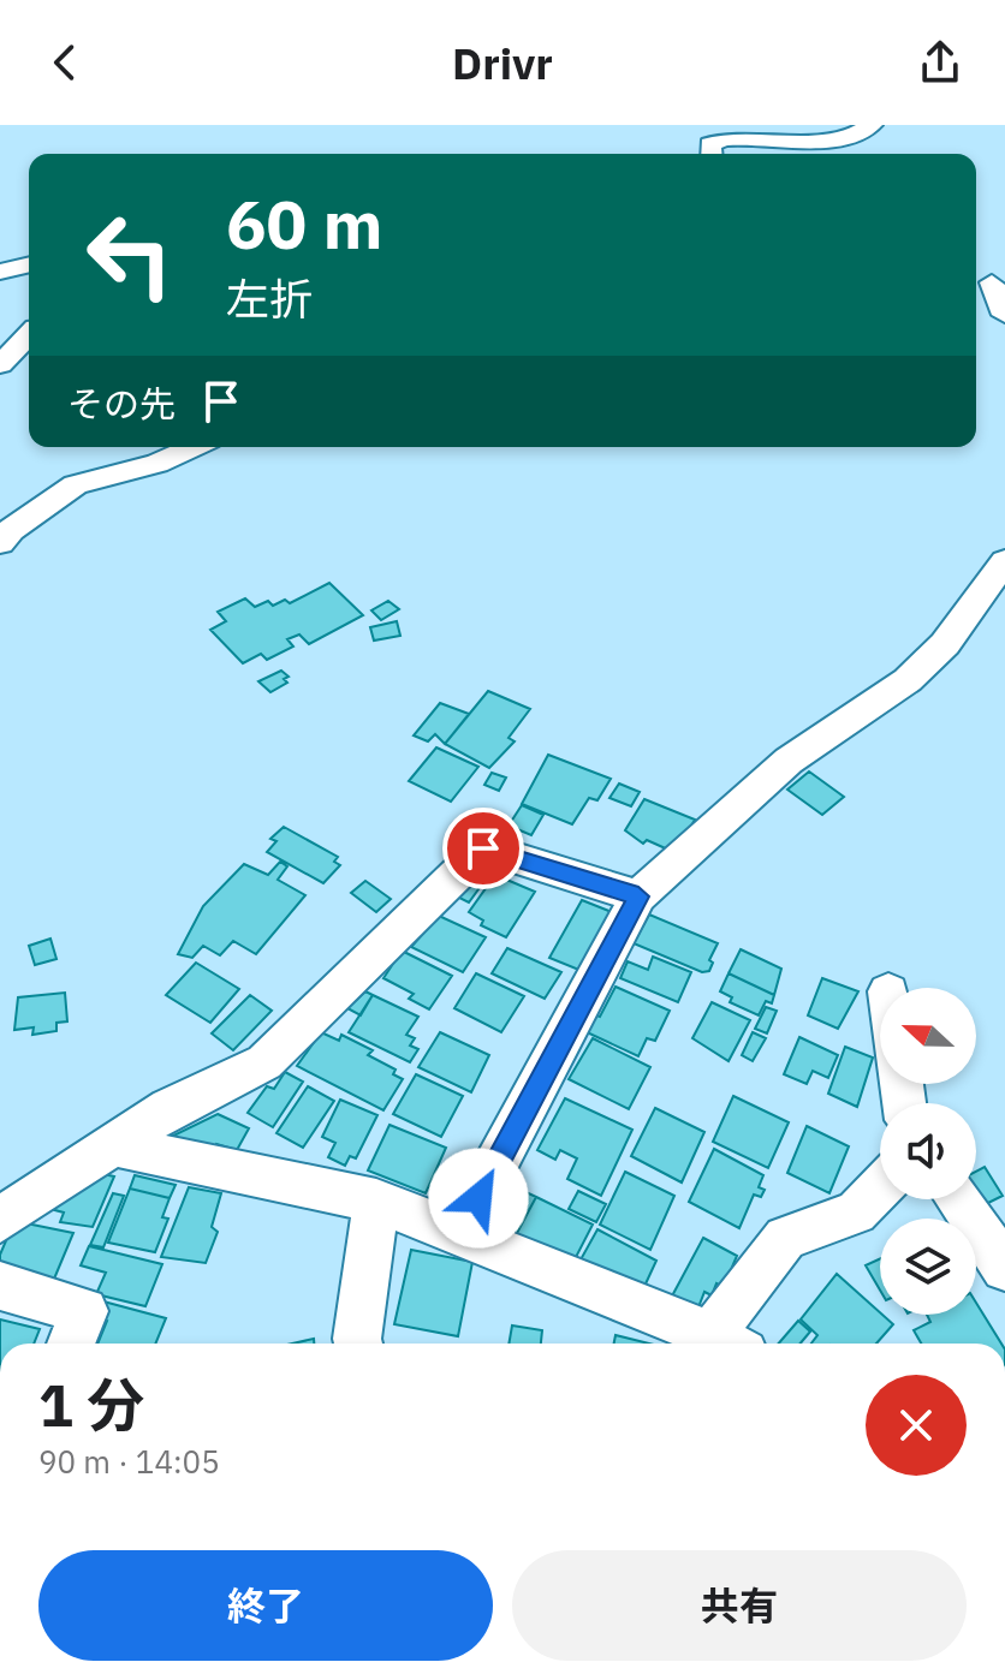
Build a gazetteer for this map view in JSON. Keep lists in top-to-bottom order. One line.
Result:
{"north":"left","page":{"header":"Drivr","turn":["60 m","左折"],"then":"その先","heading":["1 分","90 m · 14:05"],"buttons":["終了","共有"]}}
